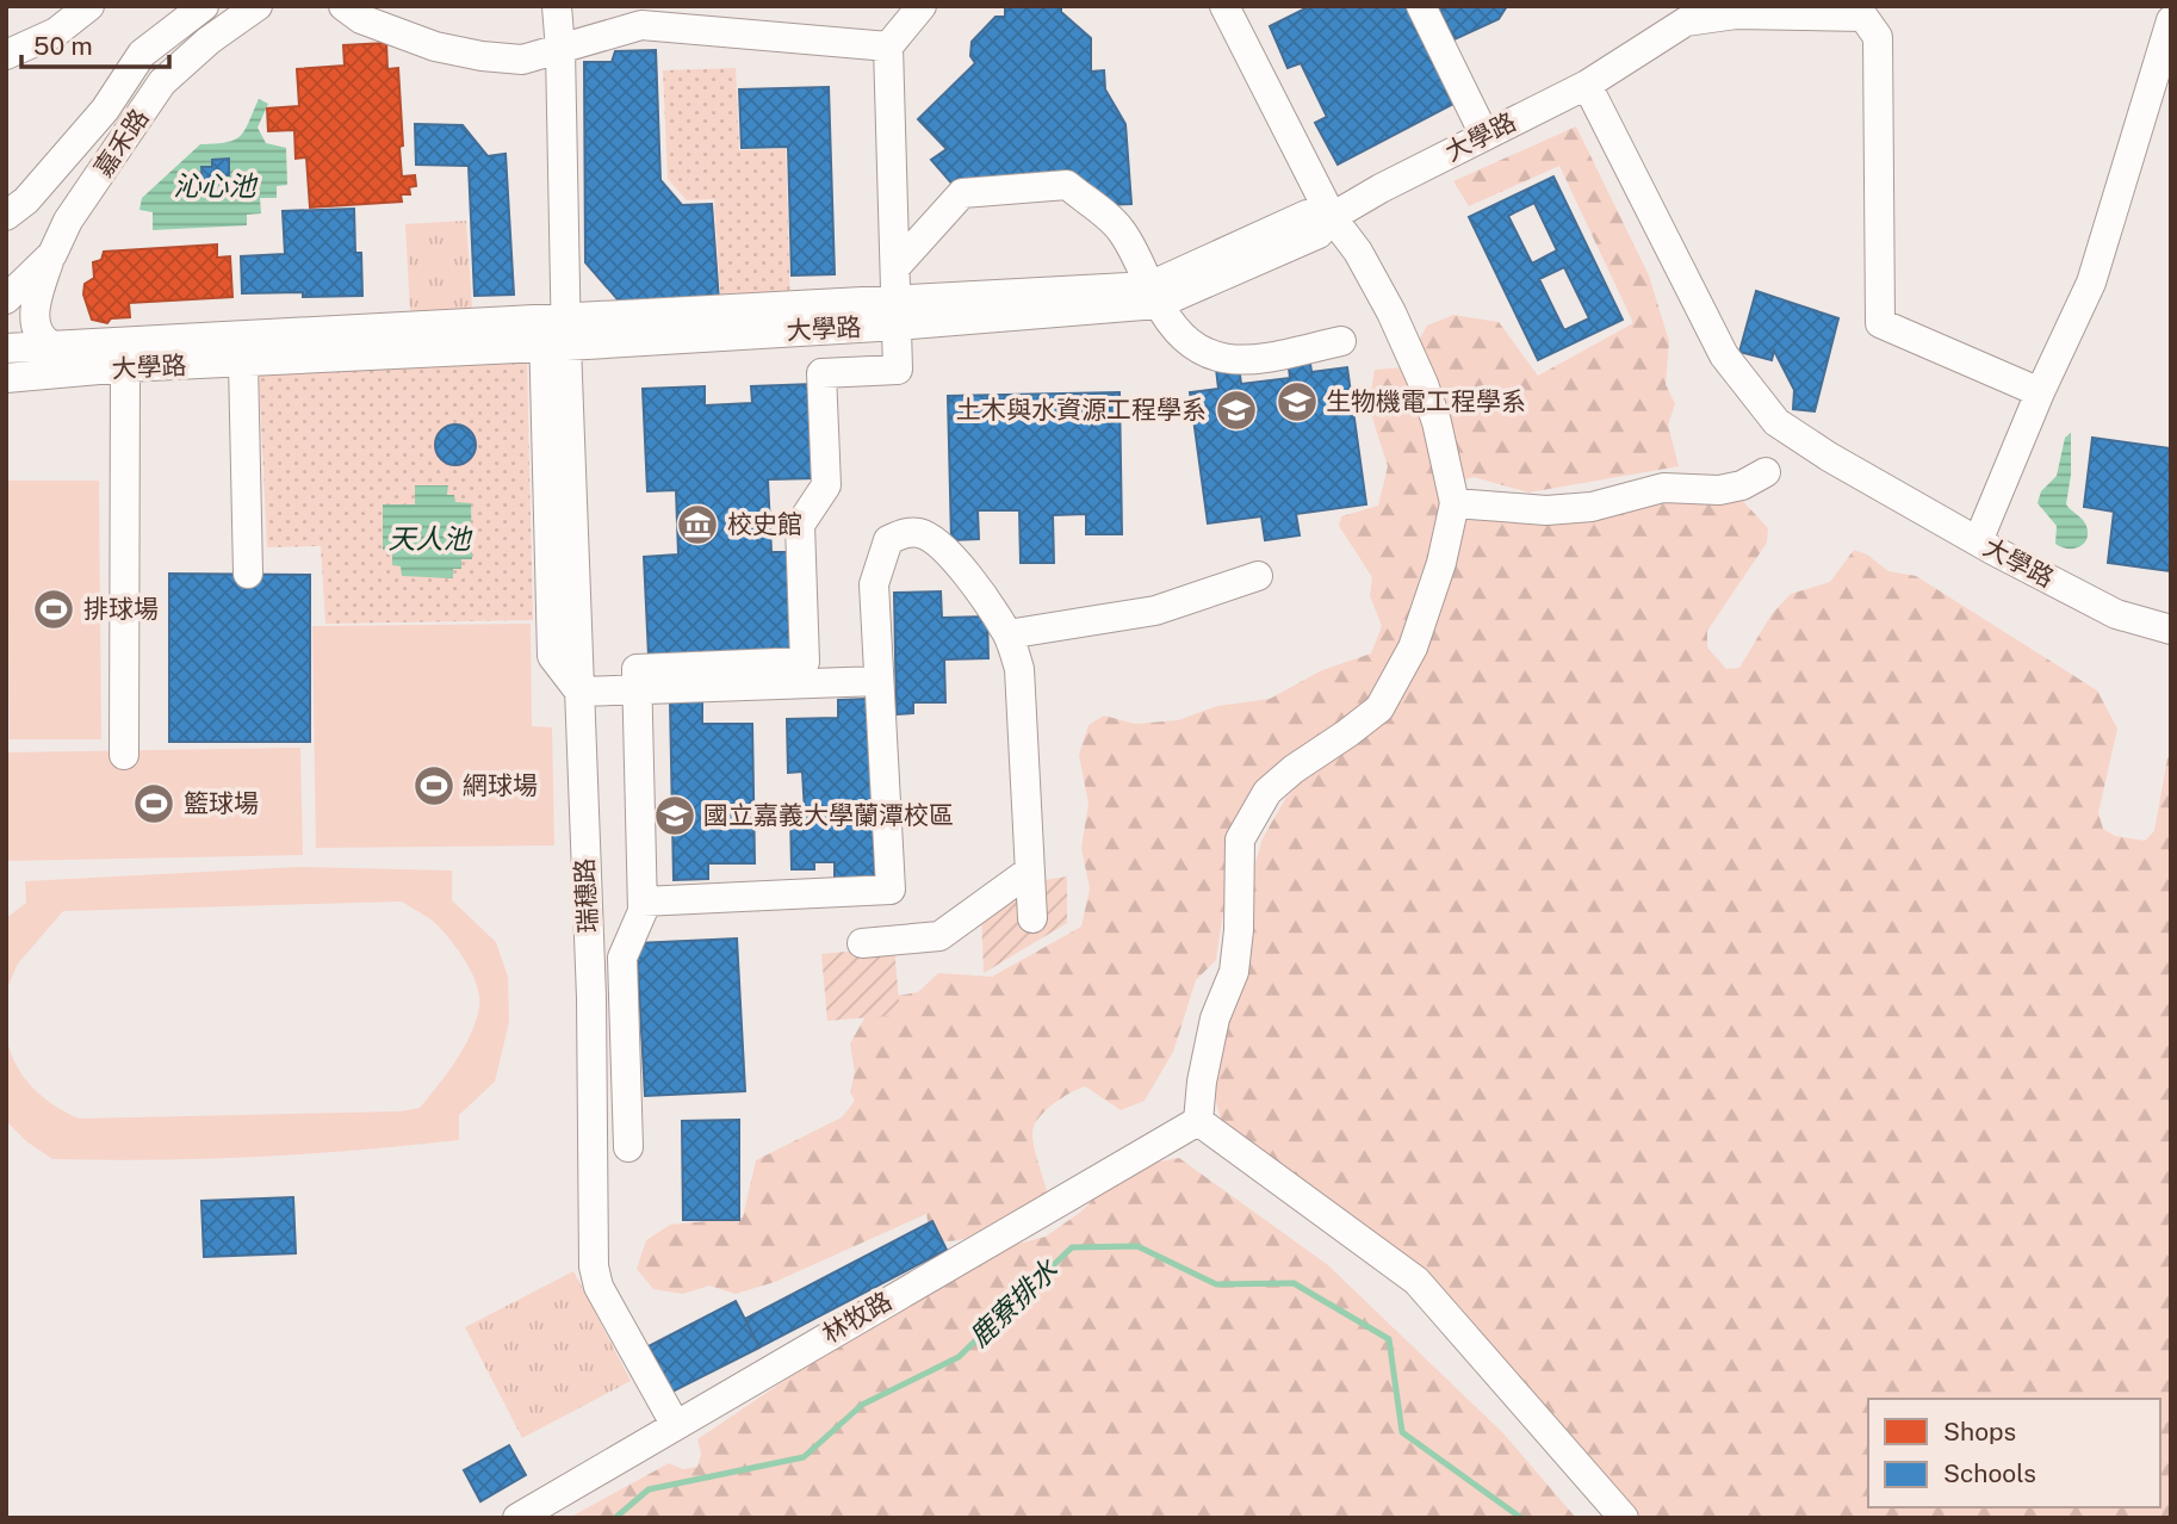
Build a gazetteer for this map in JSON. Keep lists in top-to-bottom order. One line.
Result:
{"streets":{"street":["大學路","嘉禾路","瑞穗路","林牧路"]},"crossings":[["大學路","瑞穗路"],["瑞穗路","林牧路"]],"water":["沁心池","天人池","鹿寮排水"],"places":{"school or university":["生物機電工程學系","土木與水資源工程學系","國立嘉義大學蘭潭校區"],"museum":["校史館"],"sports":["排球場","網球場","籃球場"]},"legend":["Shops","Schools"],"scale_bar":"50 m"}
